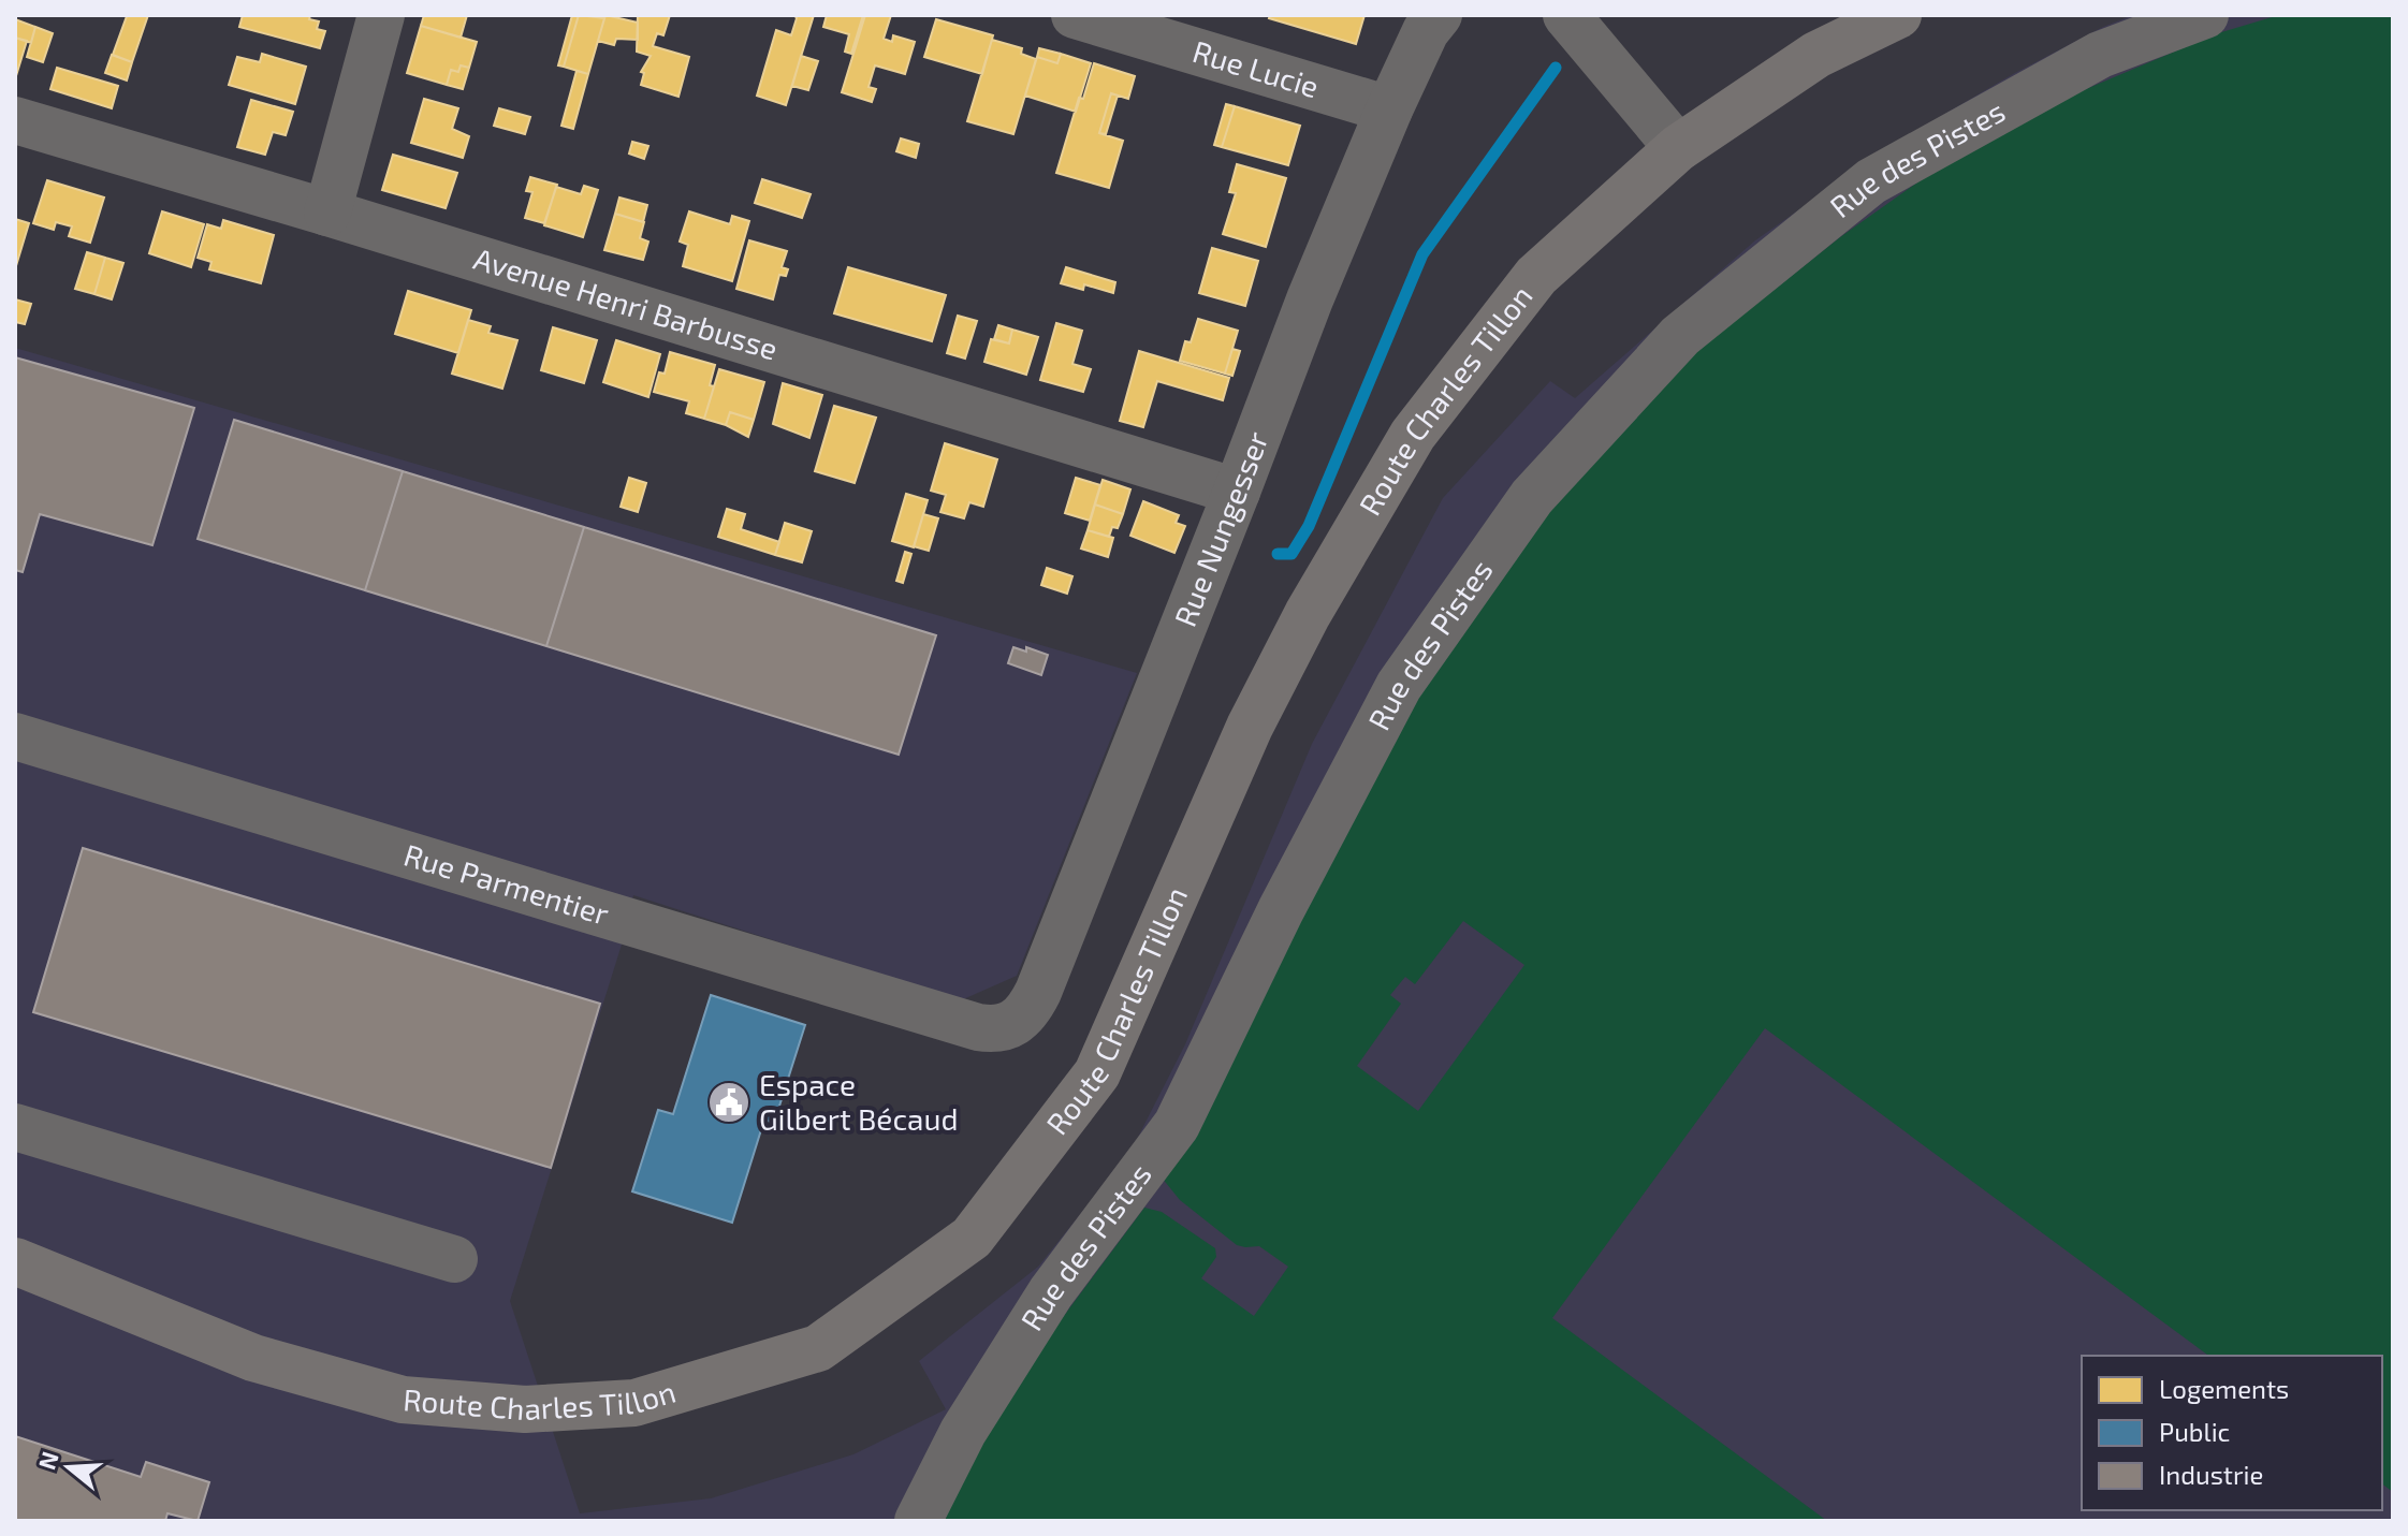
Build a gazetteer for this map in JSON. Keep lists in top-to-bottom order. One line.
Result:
{"streets":{"main road":["Route Charles Tillon"],"street":["Rue Lucie","Rue des Pistes","Avenue Henri Barbusse","Rue Nungesser","Rue Parmentier"]},"crossings":[["Rue Lucie","Rue Nungesser"],["Avenue Henri Barbusse","Rue Nungesser"],["Rue Nungesser","Rue Parmentier"]],"places":{"public building":["Espace Gilbert Bécaud"]},"legend":["Logements","Public","Industrie"],"north":"left"}
